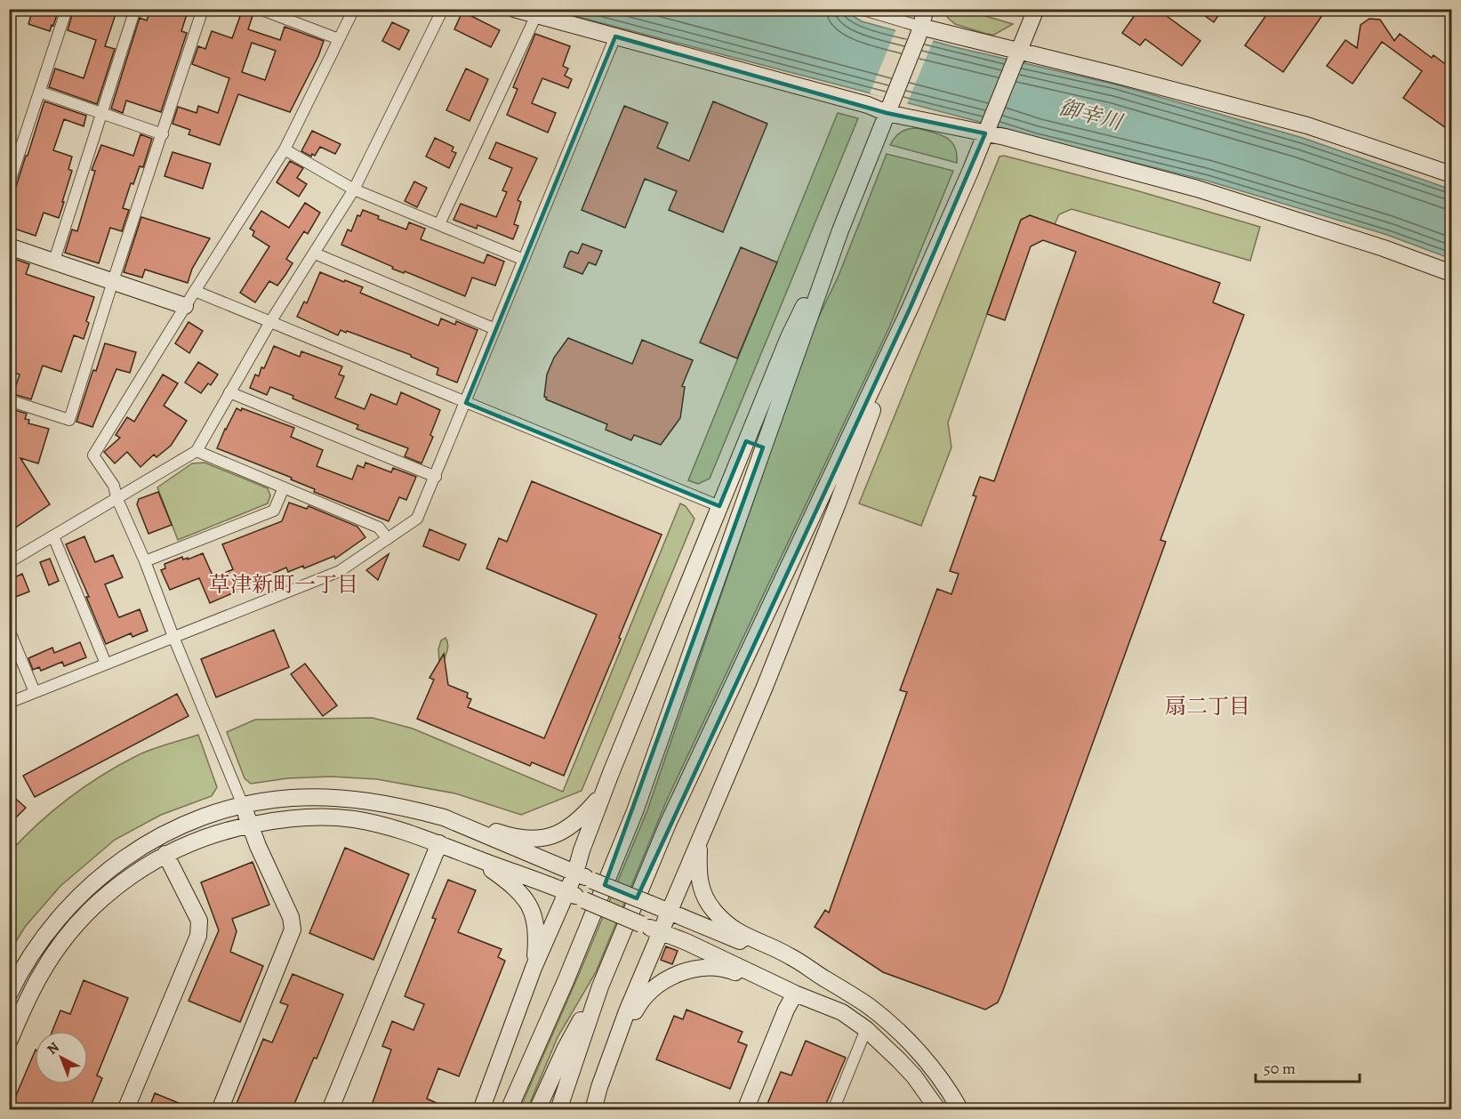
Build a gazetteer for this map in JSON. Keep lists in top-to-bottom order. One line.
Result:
{"districts":["草津新町一丁目","扇二丁目"],"water":["御幸川"],"scale_bar":"50 m","north":"top left"}
